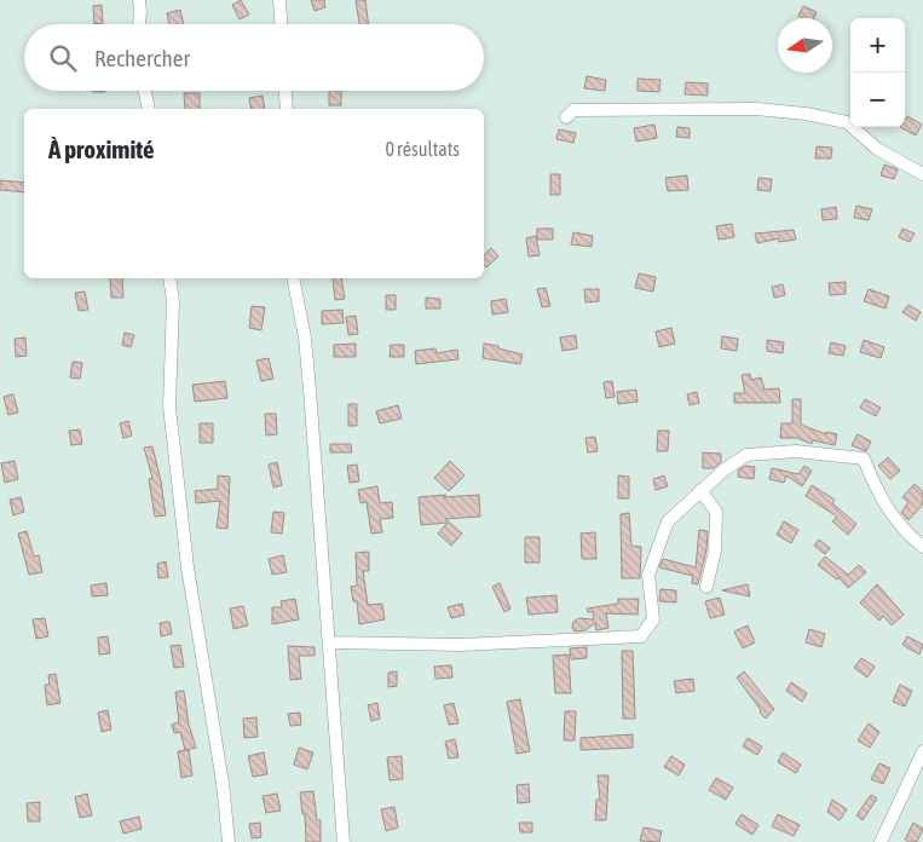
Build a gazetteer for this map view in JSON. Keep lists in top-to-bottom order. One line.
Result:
{"north":"left","page":{"map_buttons":["+","−"],"search":"Rechercher","heading":["À proximité","0 résultats"]}}
